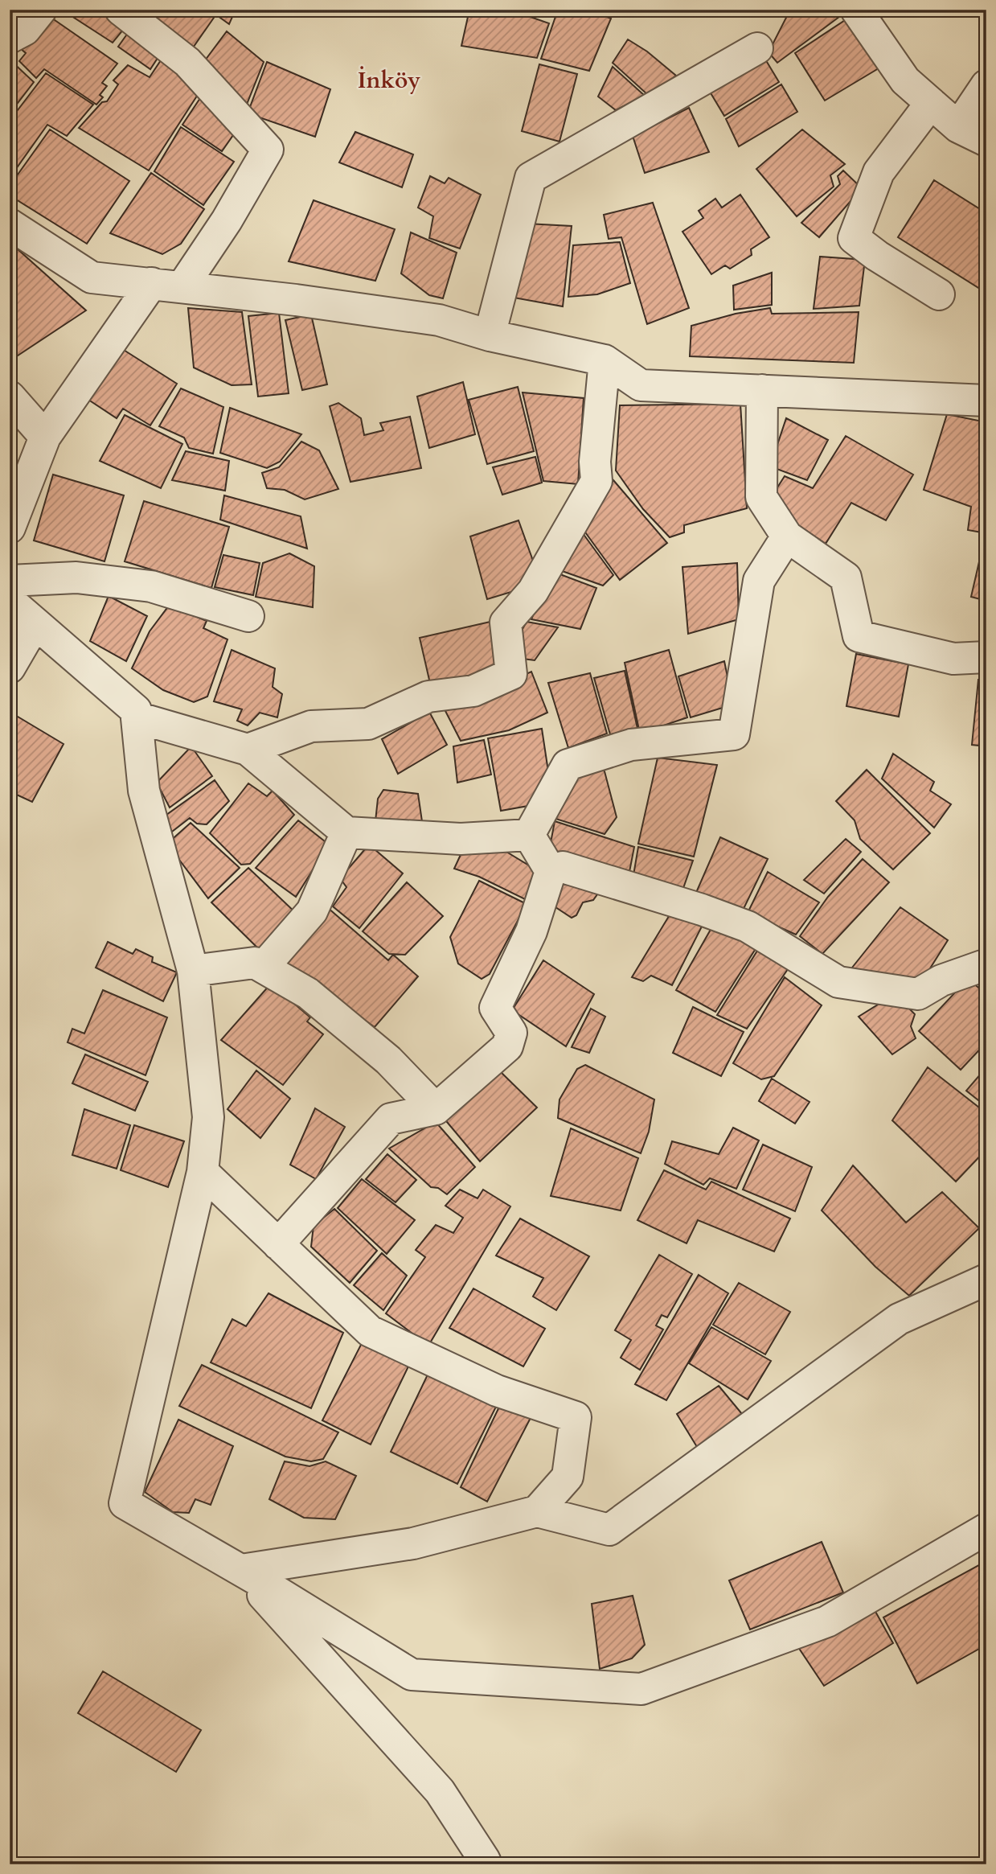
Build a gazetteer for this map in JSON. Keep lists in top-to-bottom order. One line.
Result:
{"districts":["İnköy"]}
